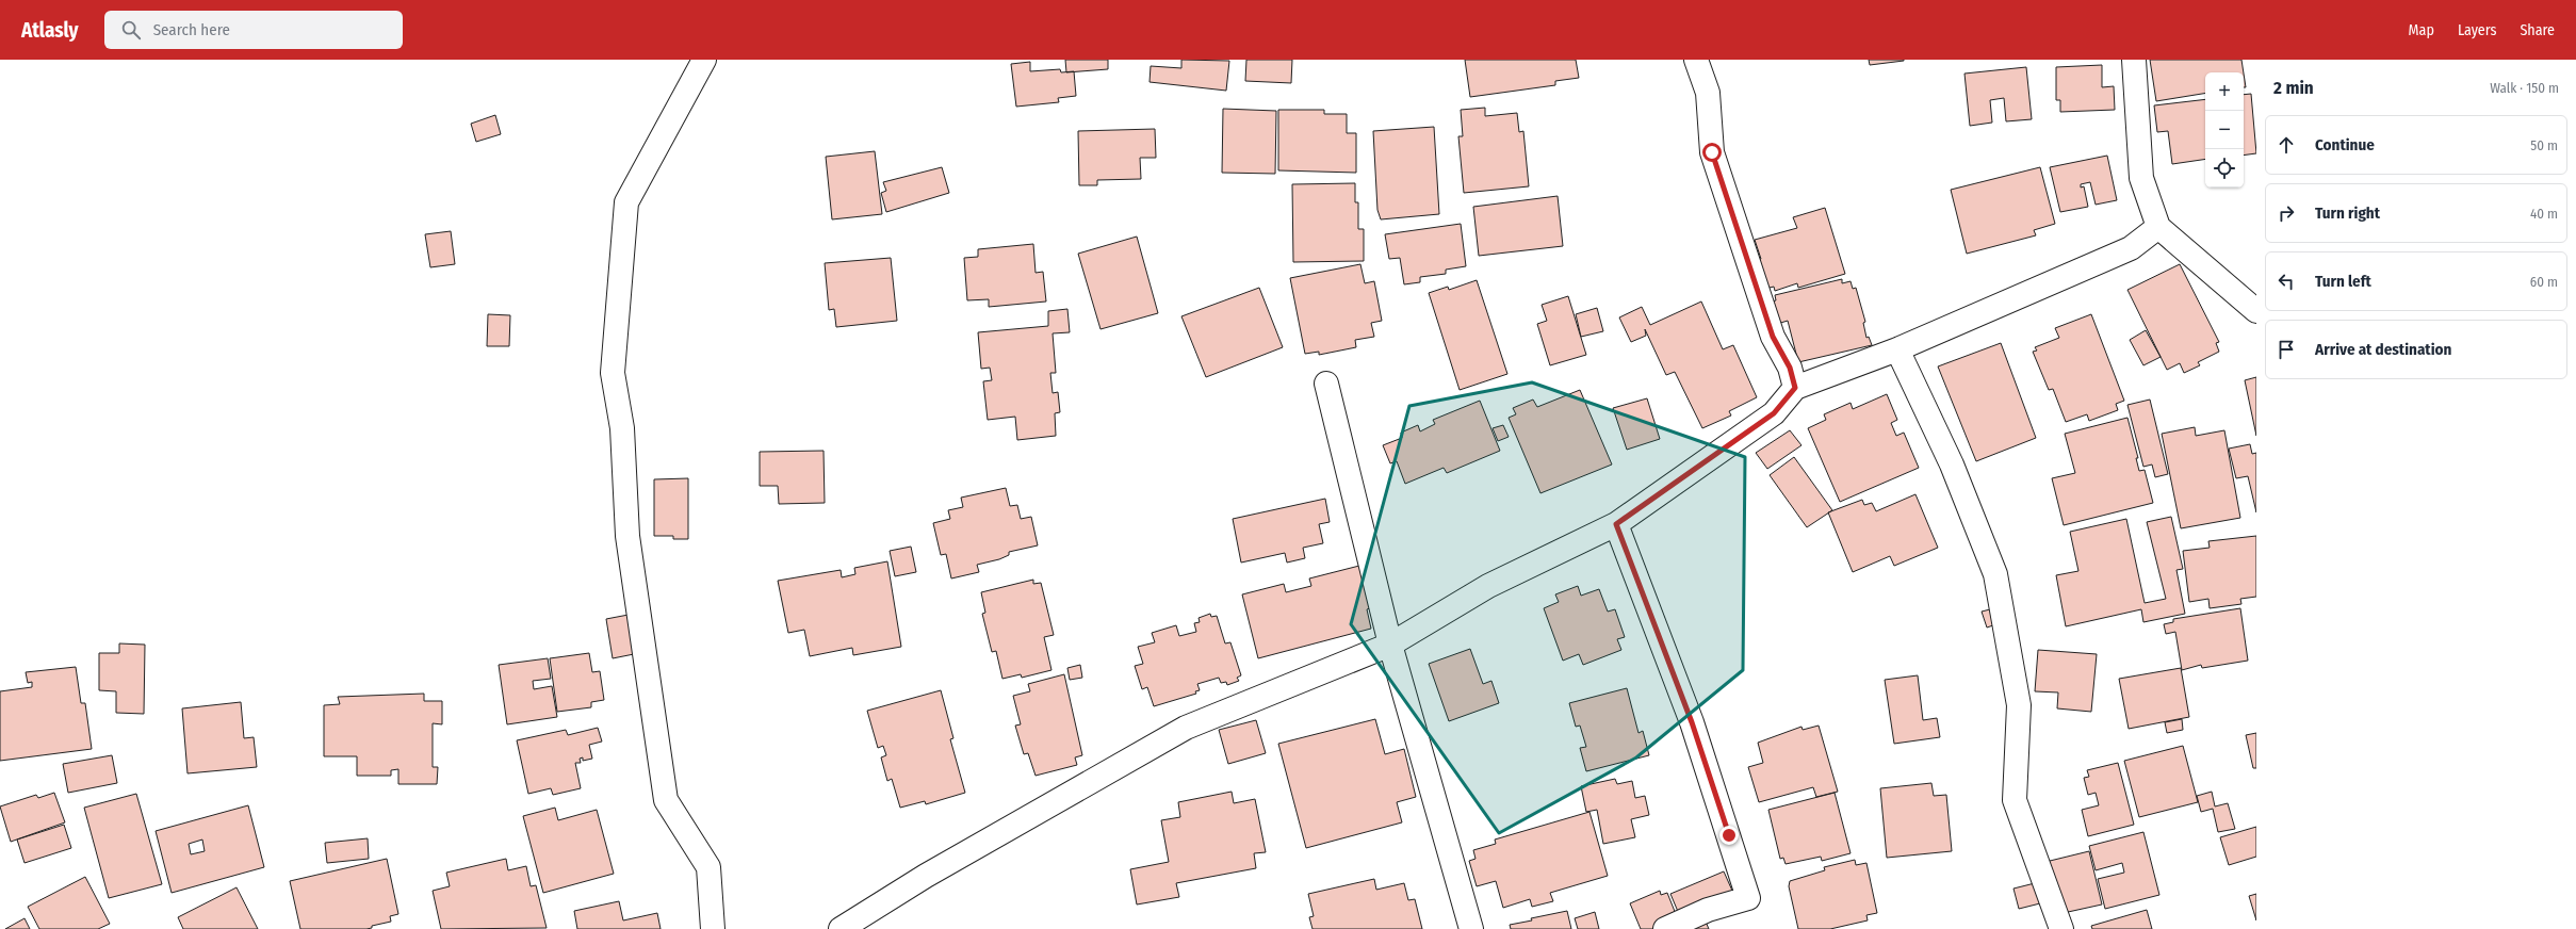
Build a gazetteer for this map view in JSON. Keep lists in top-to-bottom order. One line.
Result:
{"page":{"header":"Atlasly","search":"Search here","nav":["Map","Layers","Share"],"heading":["2 min","Walk · 150 m"],"map_buttons":["+","−"],"list":[["Continue","50 m"],["Turn right","40 m"],["Turn left","60 m"],"Arrive at destination"]}}
